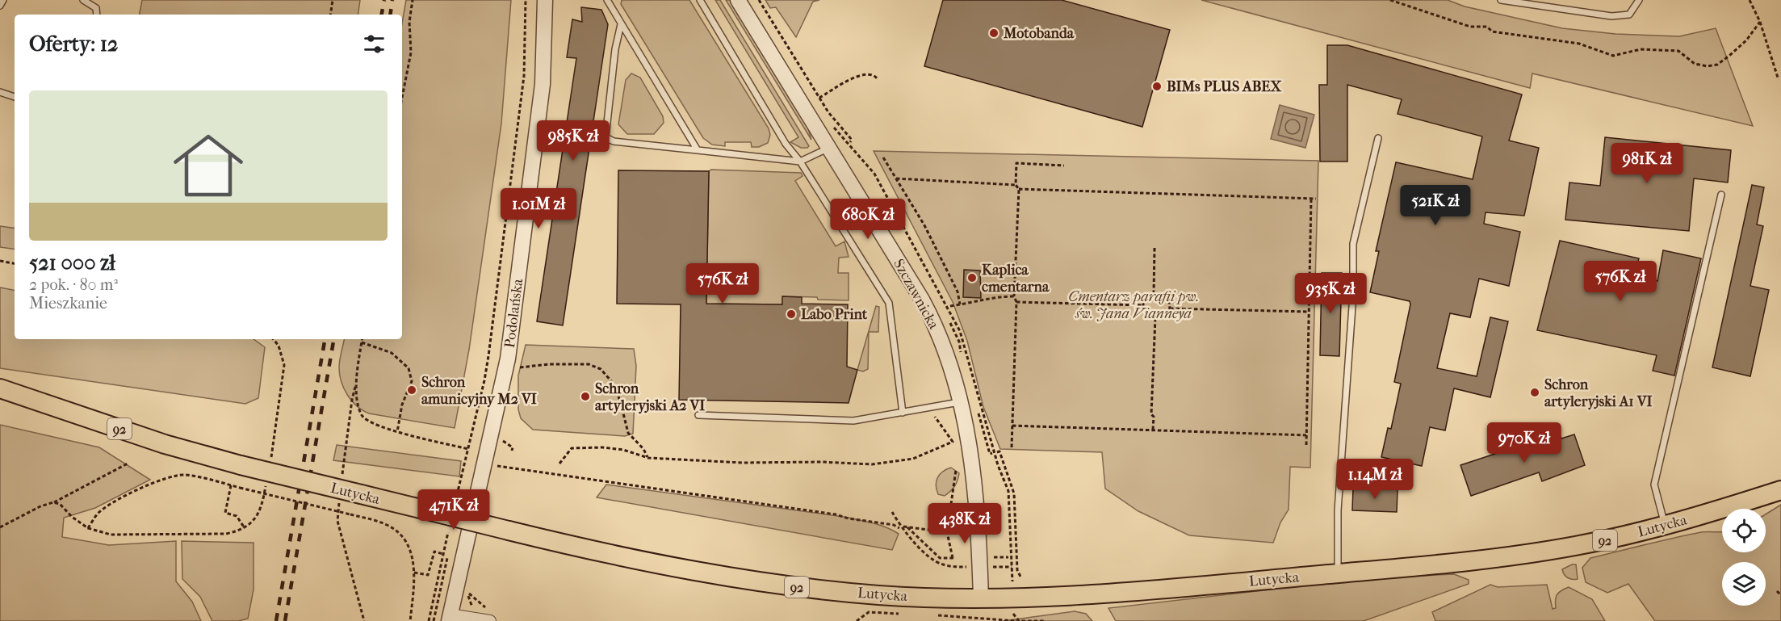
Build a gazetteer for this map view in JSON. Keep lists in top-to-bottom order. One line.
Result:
{"streets":{"main road":["92","Lutycka"],"street":["Szczawnicka","Podolańska"]},"crossings":[["Szczawnicka","Lutycka"]],"parks":["Cmentarz parafii pw. św. Jana Vianneya"],"places":["Motobanda","BIMs PLUS ABEX","Kaplica cmentarna","Labo Print","Schron amunicyjny M2 VI","Schron artyleryjski A1 VI","Schron artyleryjski A2 VI"],"page":{"heading":"Oferty: 12","list":[{"name":"521 000 zł","note":"2 pok. · 80 m² · Mieszkanie"}],"price":["985K zł","981K zł","521K zł","1.01M zł","680K zł","576K zł","576K zł","935K zł","970K zł","1.14M zł","471K zł","438K zł"]}}
